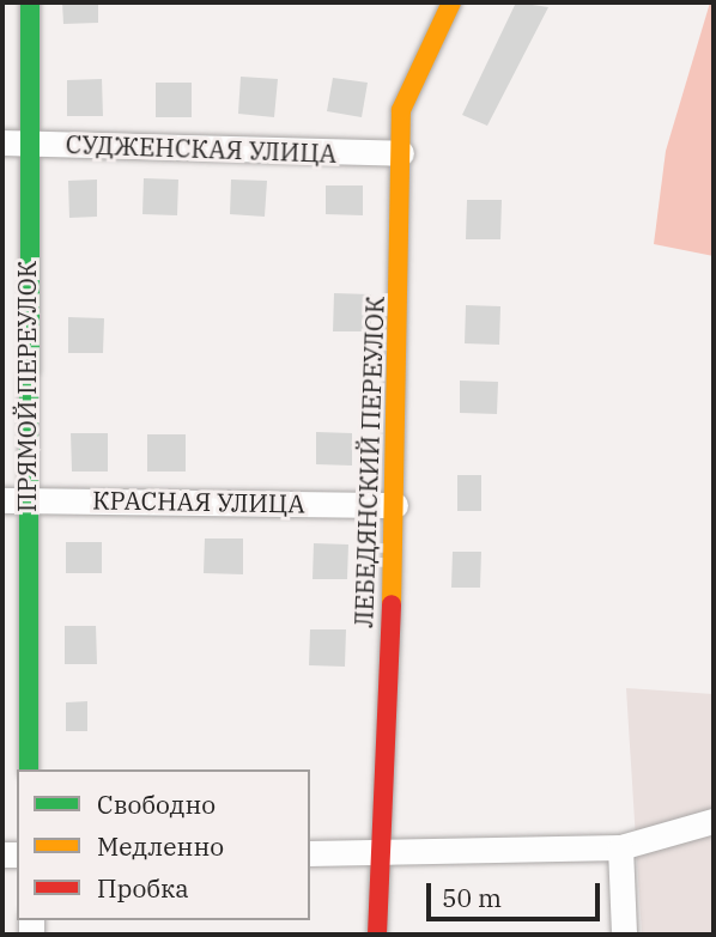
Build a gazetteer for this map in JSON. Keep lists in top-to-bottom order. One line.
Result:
{"streets":{"street":["СУДЖЕНСКАЯ УЛИЦА","ПРЯМОЙ ПЕРЕУЛОК","ЛЕБЕДЯНСКИЙ ПЕРЕУЛОК","КРАСНАЯ УЛИЦА"]},"crossings":[["СУДЖЕНСКАЯ УЛИЦА","ПРЯМОЙ ПЕРЕУЛОК"],["СУДЖЕНСКАЯ УЛИЦА","ЛЕБЕДЯНСКИЙ ПЕРЕУЛОК"],["ПРЯМОЙ ПЕРЕУЛОК","КРАСНАЯ УЛИЦА"],["ЛЕБЕДЯНСКИЙ ПЕРЕУЛОК","КРАСНАЯ УЛИЦА"]],"legend":["Свободно","Медленно","Пробка"],"scale_bar":"50 m"}
